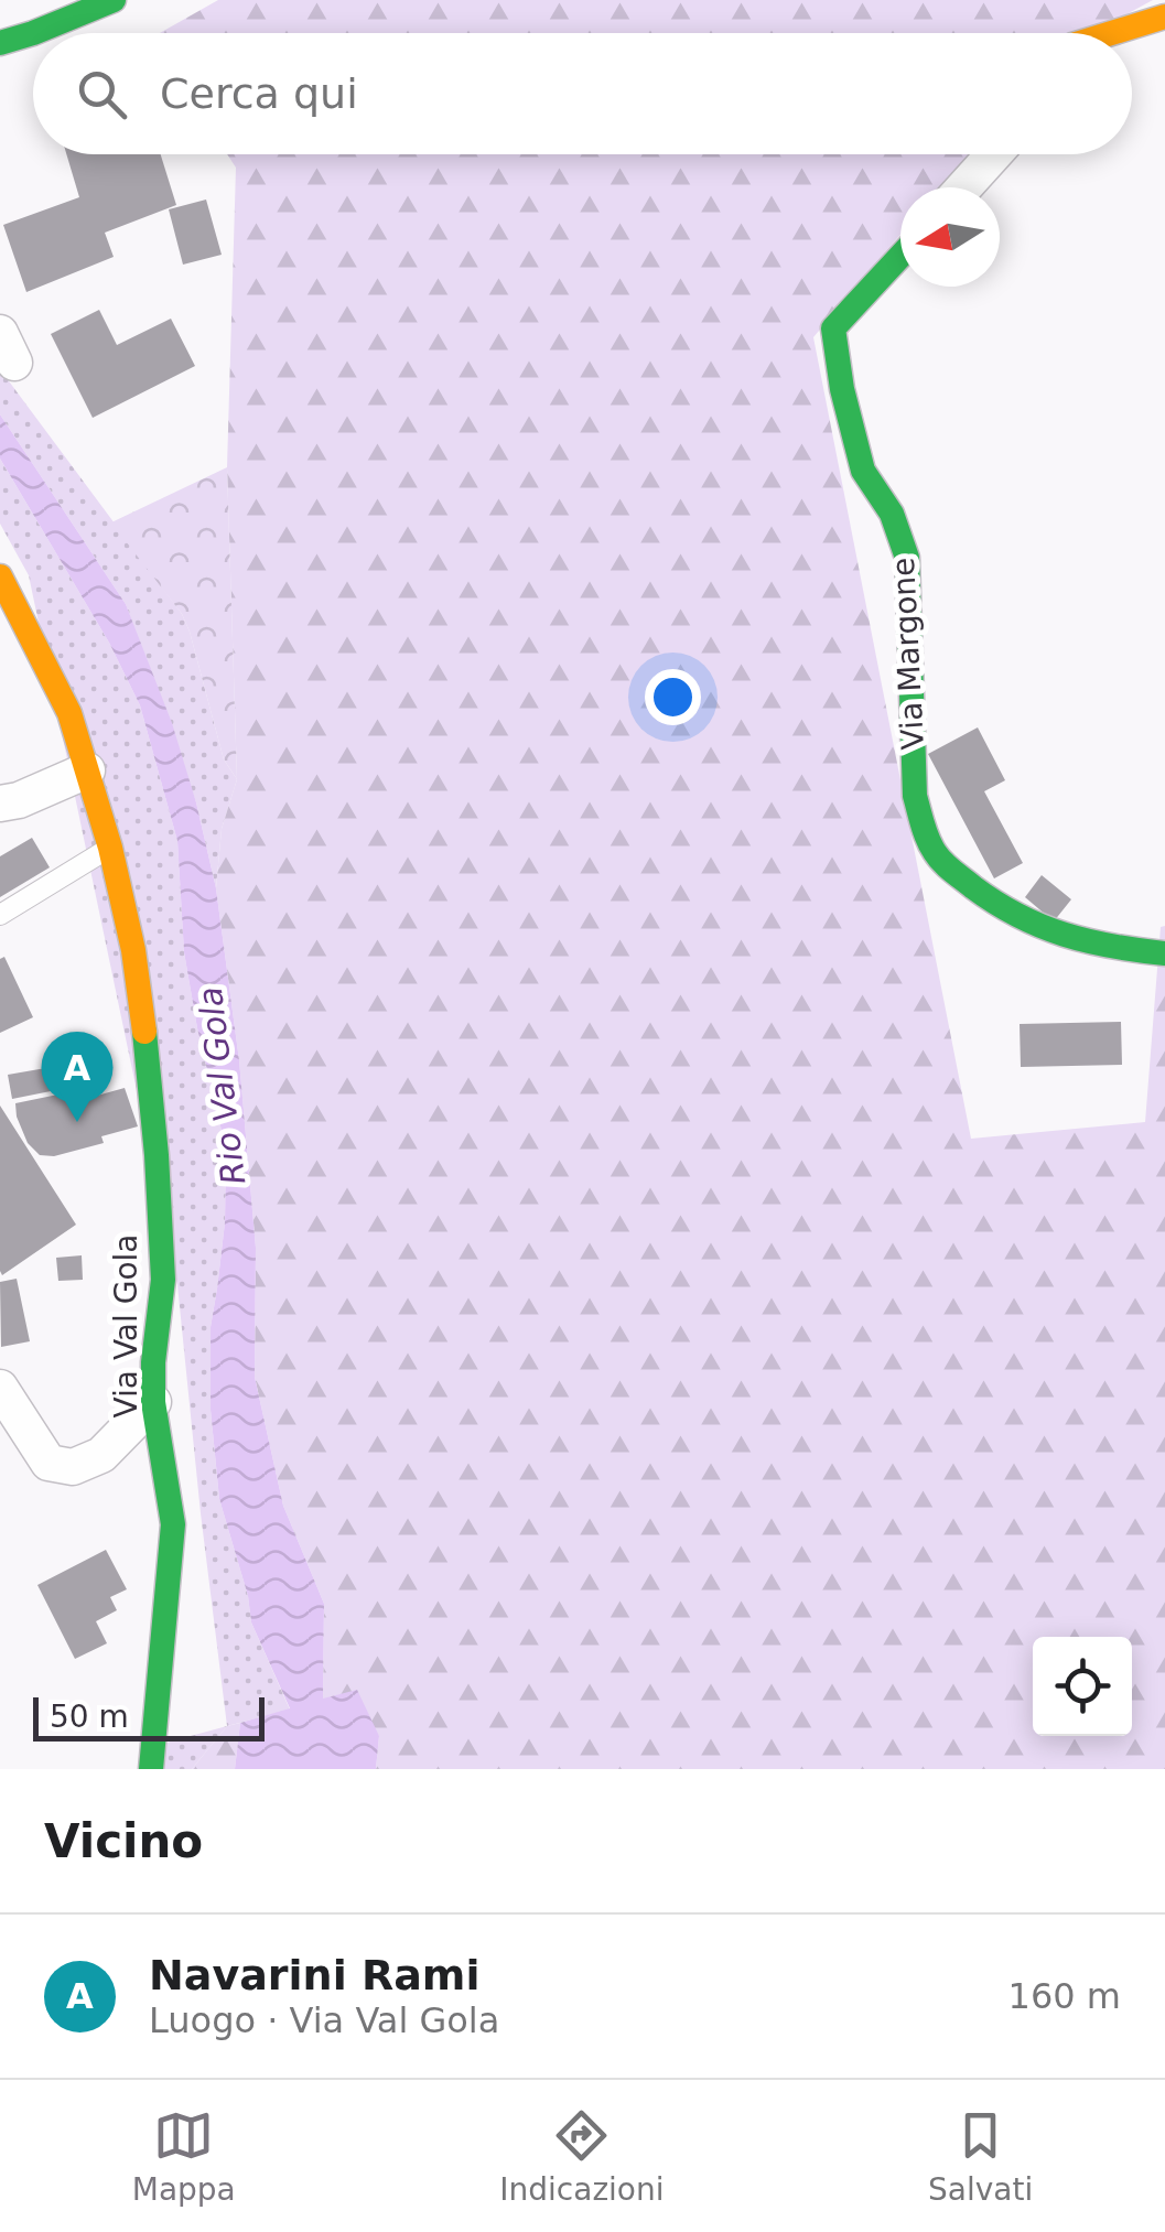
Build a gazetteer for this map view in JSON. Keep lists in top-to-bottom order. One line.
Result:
{"streets":{"street":["Via Margone","Via Val Gola"]},"water":["Rio Val Gola"],"scale_bar":"50 m","north":"left","page":{"search":"Cerca qui","pins":"A","scale":"50 m","heading":"Vicino","list":[{"mark":"A","name":"Navarini Rami","note":"Luogo · Via Val Gola","value":"160 m"}],"nav":["Mappa","Indicazioni","Salvati"]}}
